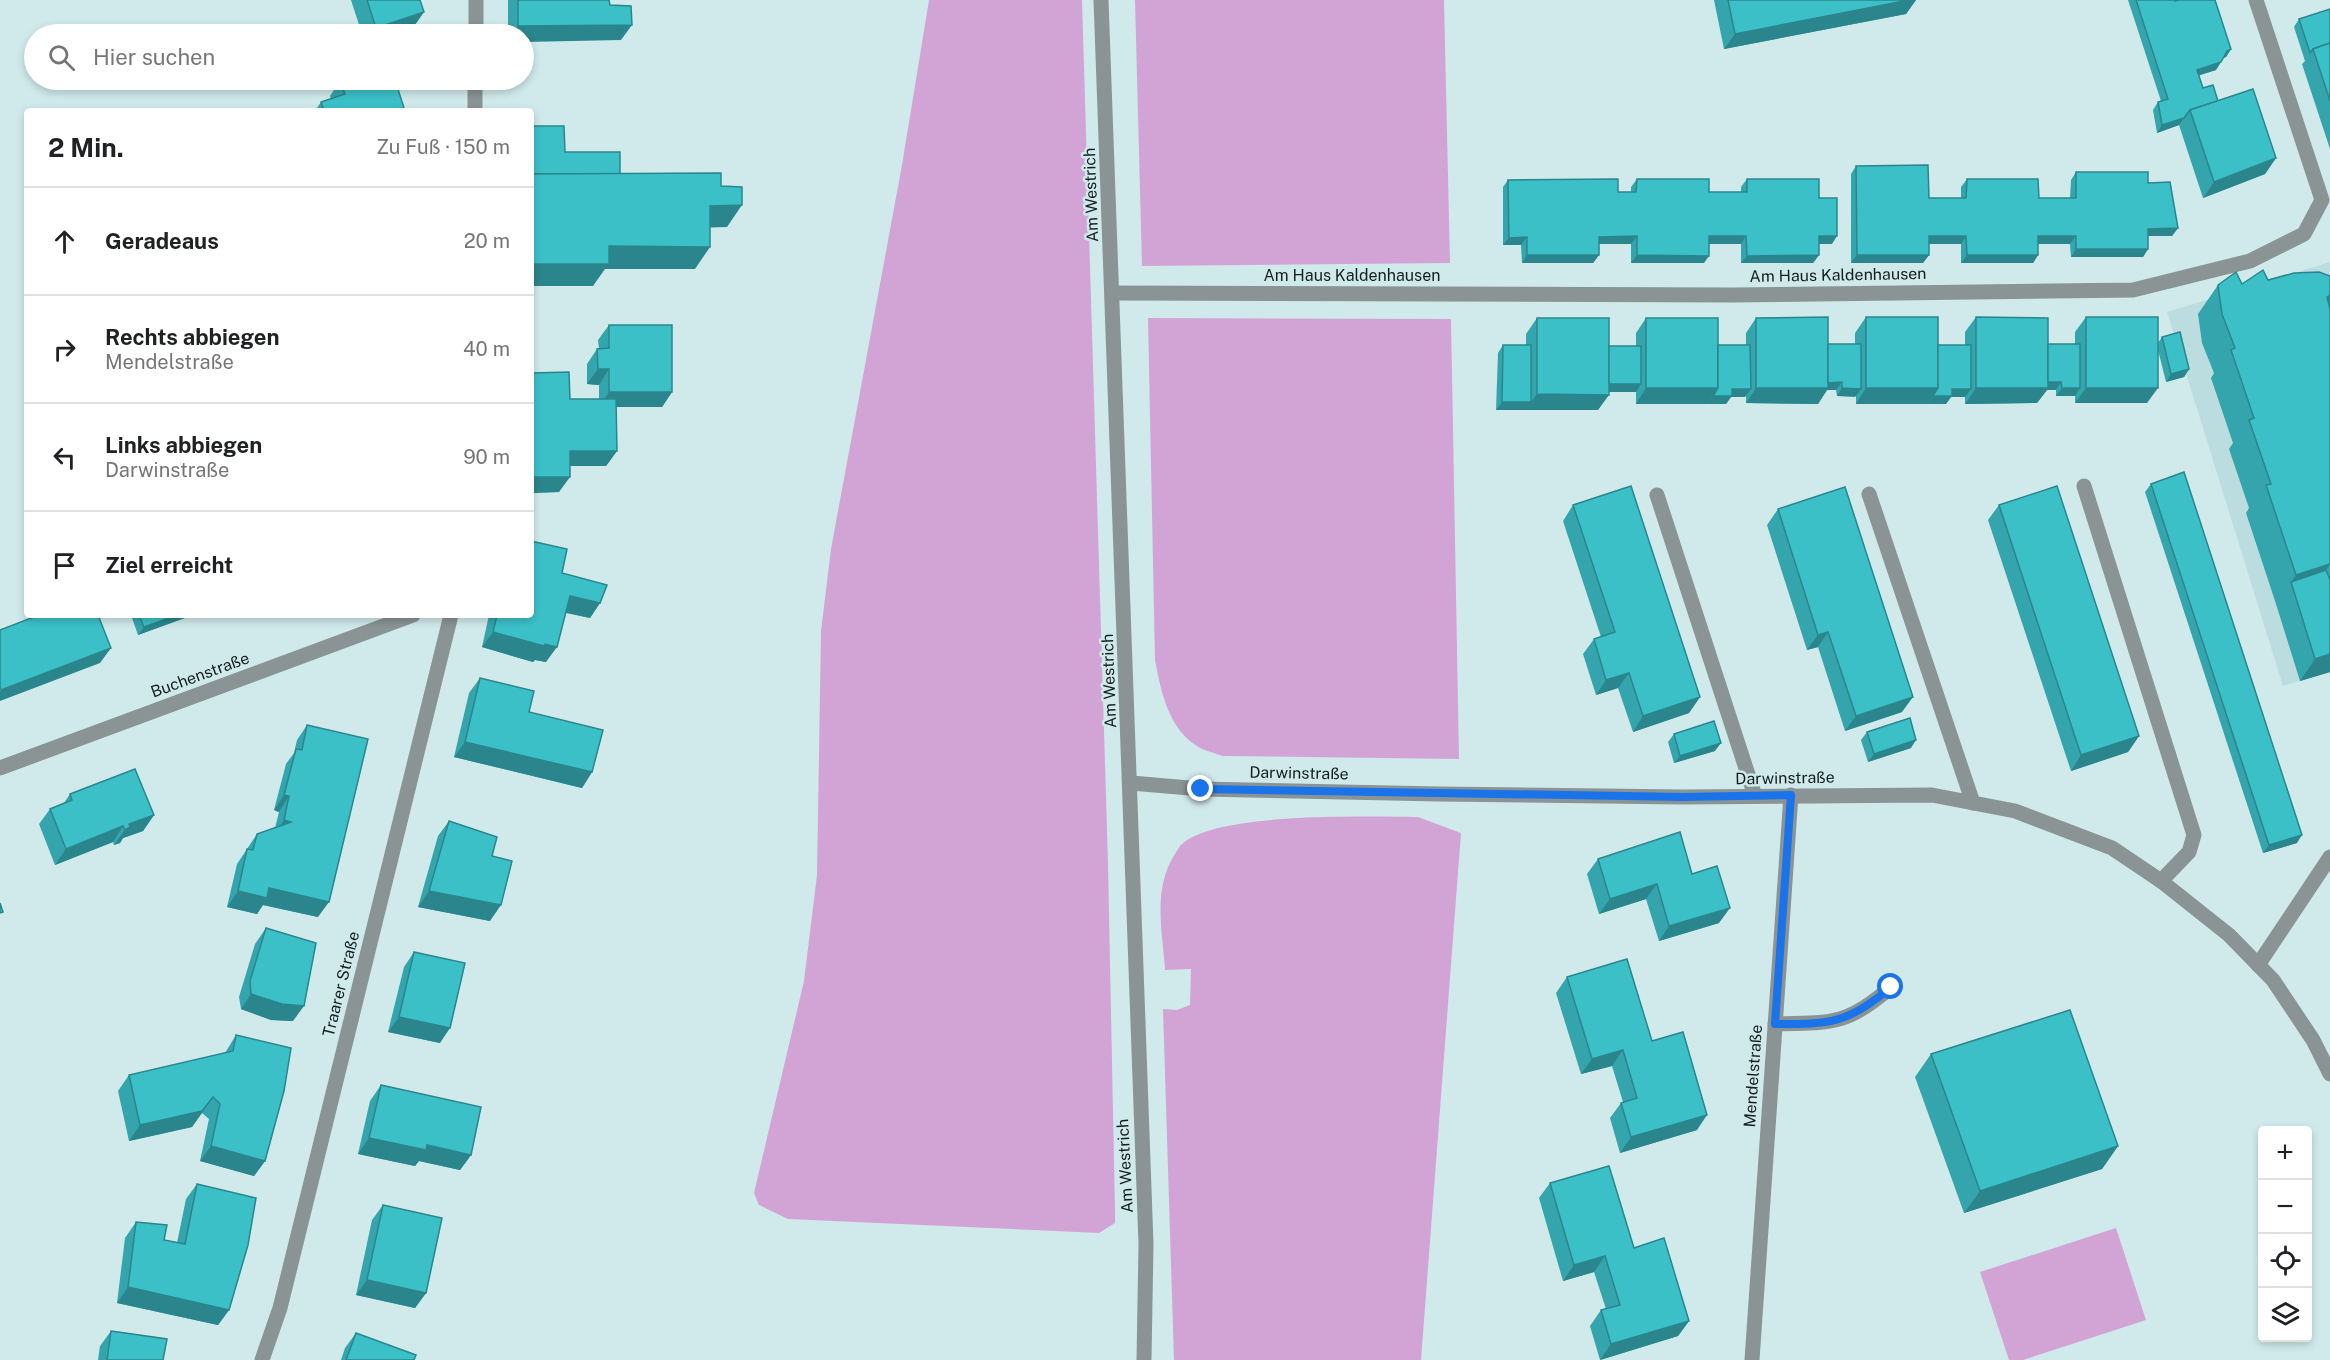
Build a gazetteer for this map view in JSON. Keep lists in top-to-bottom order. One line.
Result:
{"streets":{"street":["Am Westrich","Am Haus Kaldenhausen","Buchenstraße","Darwinstraße","Traarer Straße","Mendelstraße"]},"crossings":[["Am Westrich","Am Haus Kaldenhausen"],["Am Westrich","Darwinstraße"],["Darwinstraße","Mendelstraße"]],"page":{"search":"Hier suchen","heading":["2 Min.","Zu Fuß · 150 m"],"list":[["Geradeaus","20 m"],["Rechts abbiegen","Mendelstraße","40 m"],["Links abbiegen","Darwinstraße","90 m"],"Ziel erreicht"],"map_buttons":["+","−"]}}
